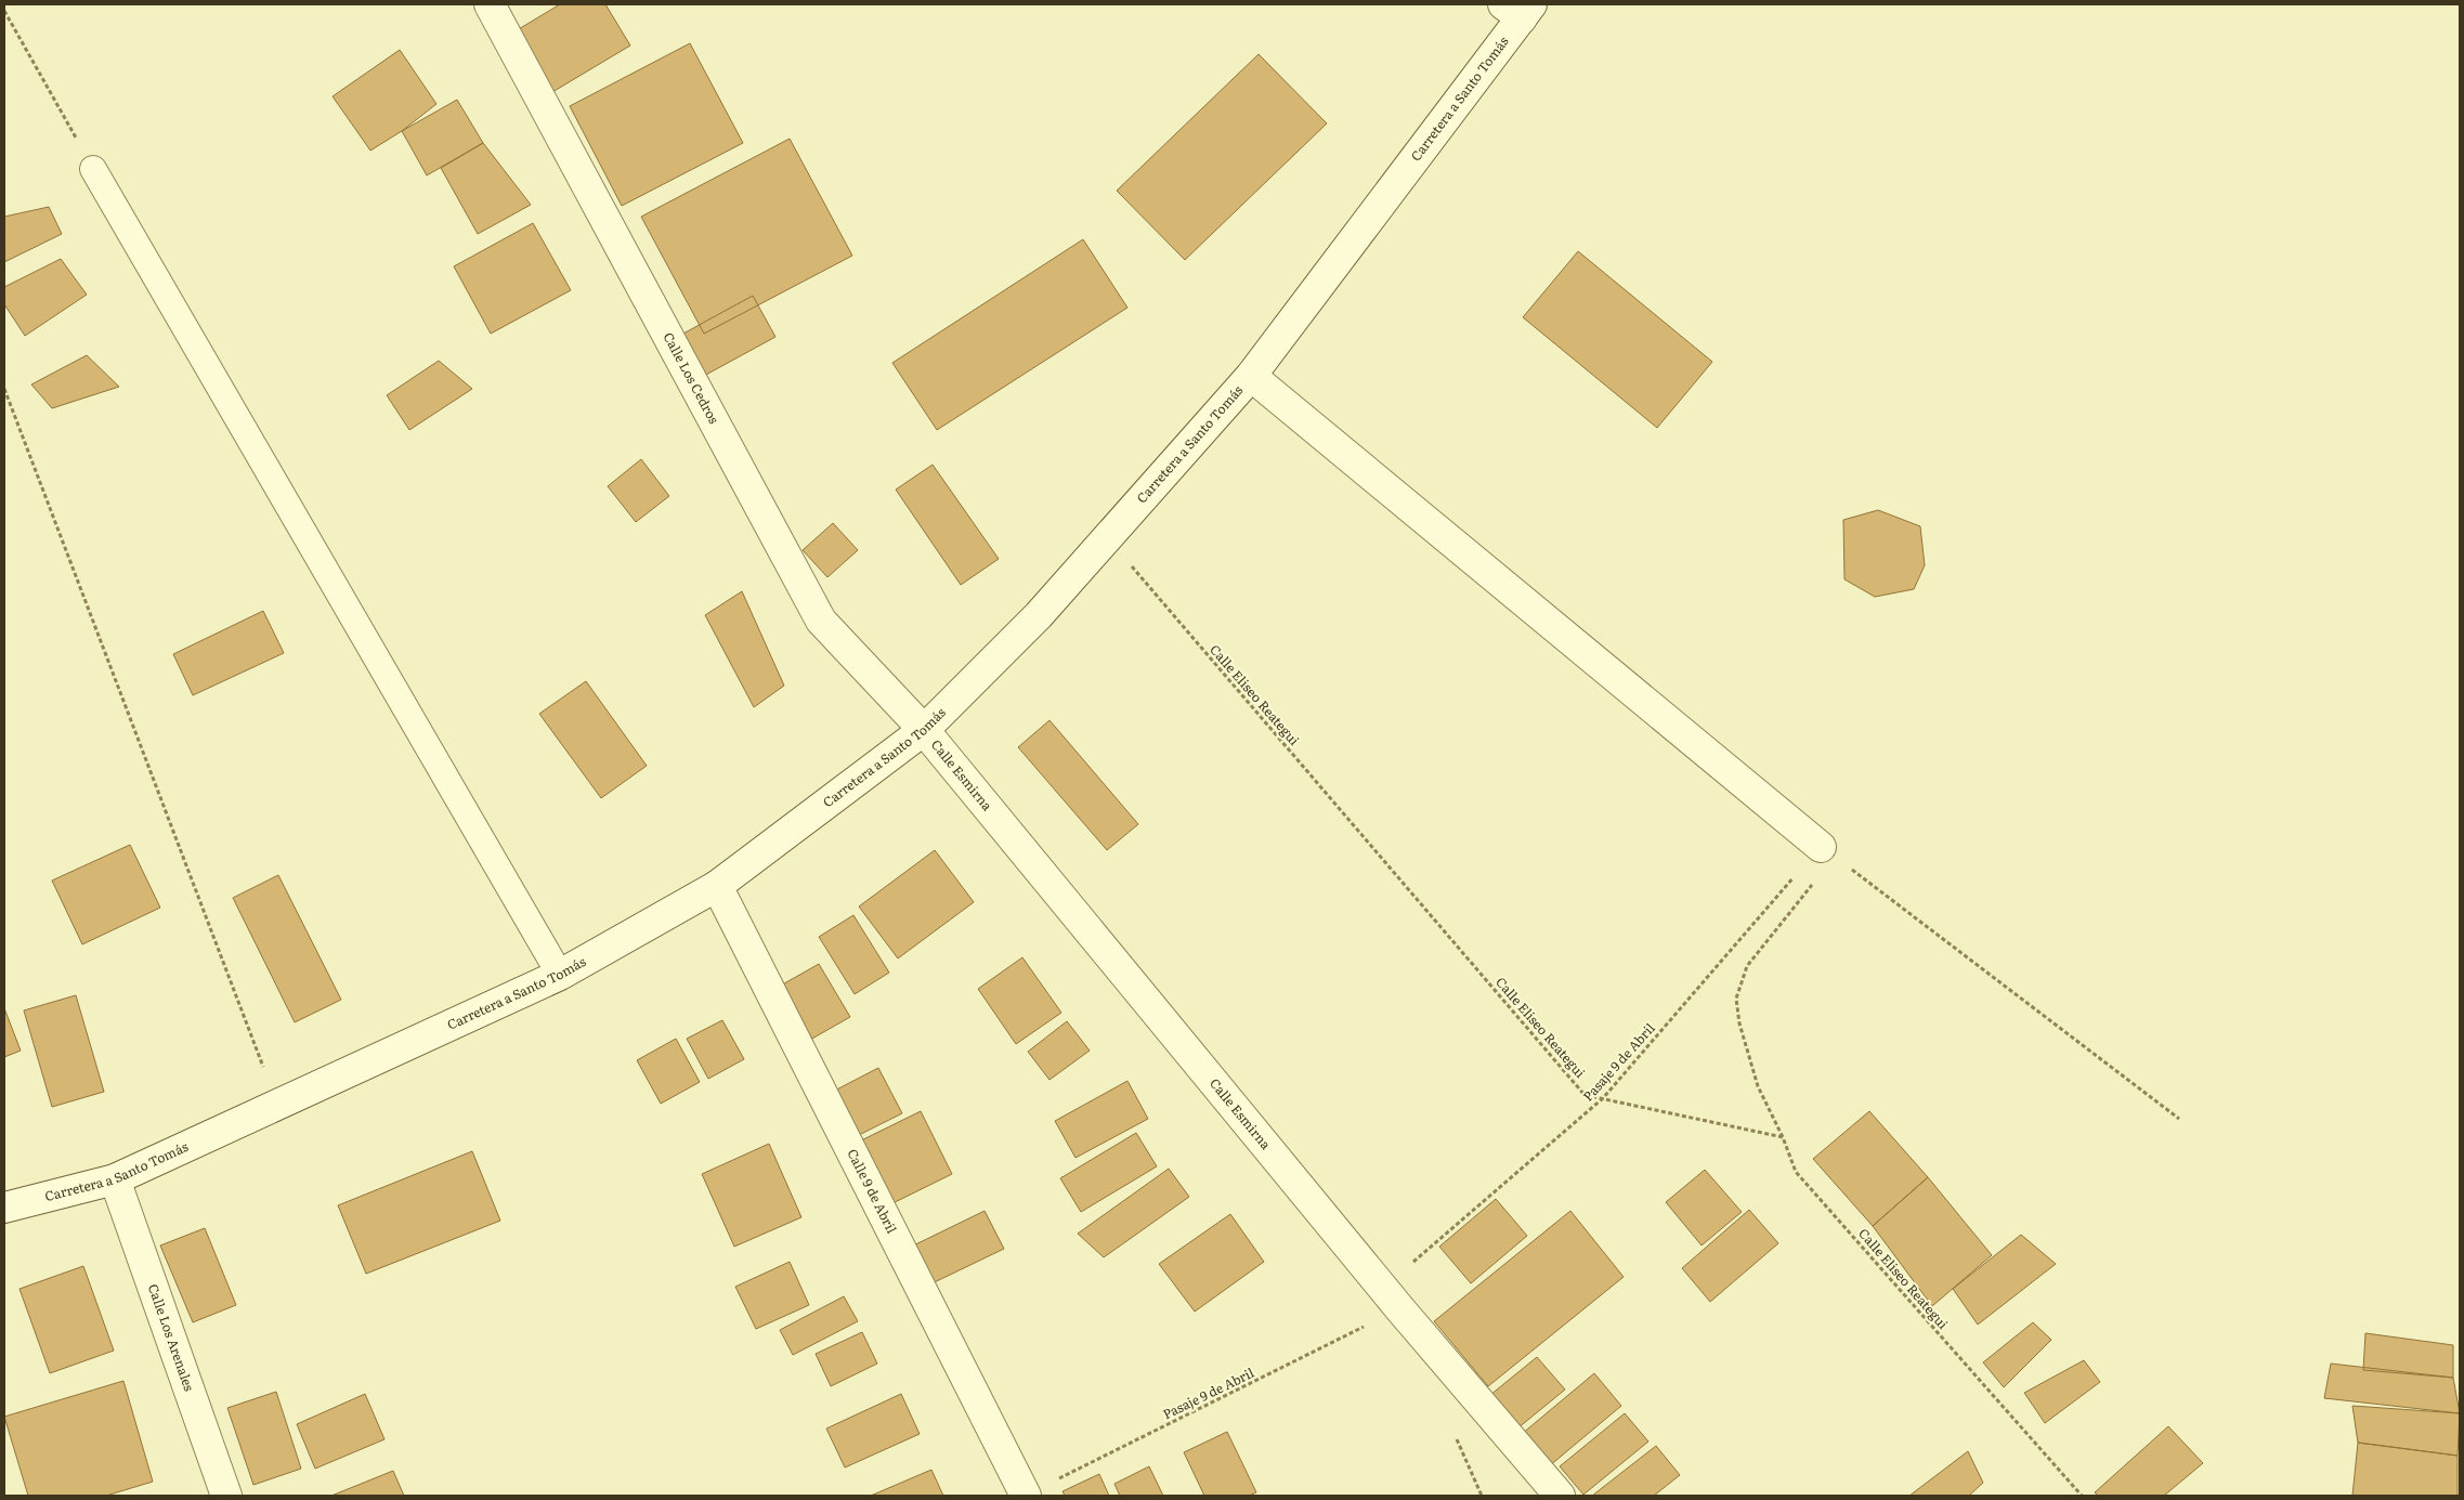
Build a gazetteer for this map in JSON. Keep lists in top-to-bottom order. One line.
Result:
{"streets":{"street":["Carretera a Santo Tomás","Calle Los Cedros","Calle Esmirna","Calle 9 de Abril","Calle Los Arenales"],"path":["Calle Eliseo Reategui","Pasaje 9 de Abril"]},"crossings":[["Carretera a Santo Tomás","Calle Los Cedros"],["Carretera a Santo Tomás","Calle Eliseo Reategui"],["Carretera a Santo Tomás","Calle Esmirna"],["Carretera a Santo Tomás","Calle 9 de Abril"],["Carretera a Santo Tomás","Calle Los Arenales"],["Calle Los Cedros","Calle Esmirna"],["Calle Eliseo Reategui","Pasaje 9 de Abril"],["Calle Esmirna","Pasaje 9 de Abril"],["Pasaje 9 de Abril","Calle 9 de Abril"]]}
